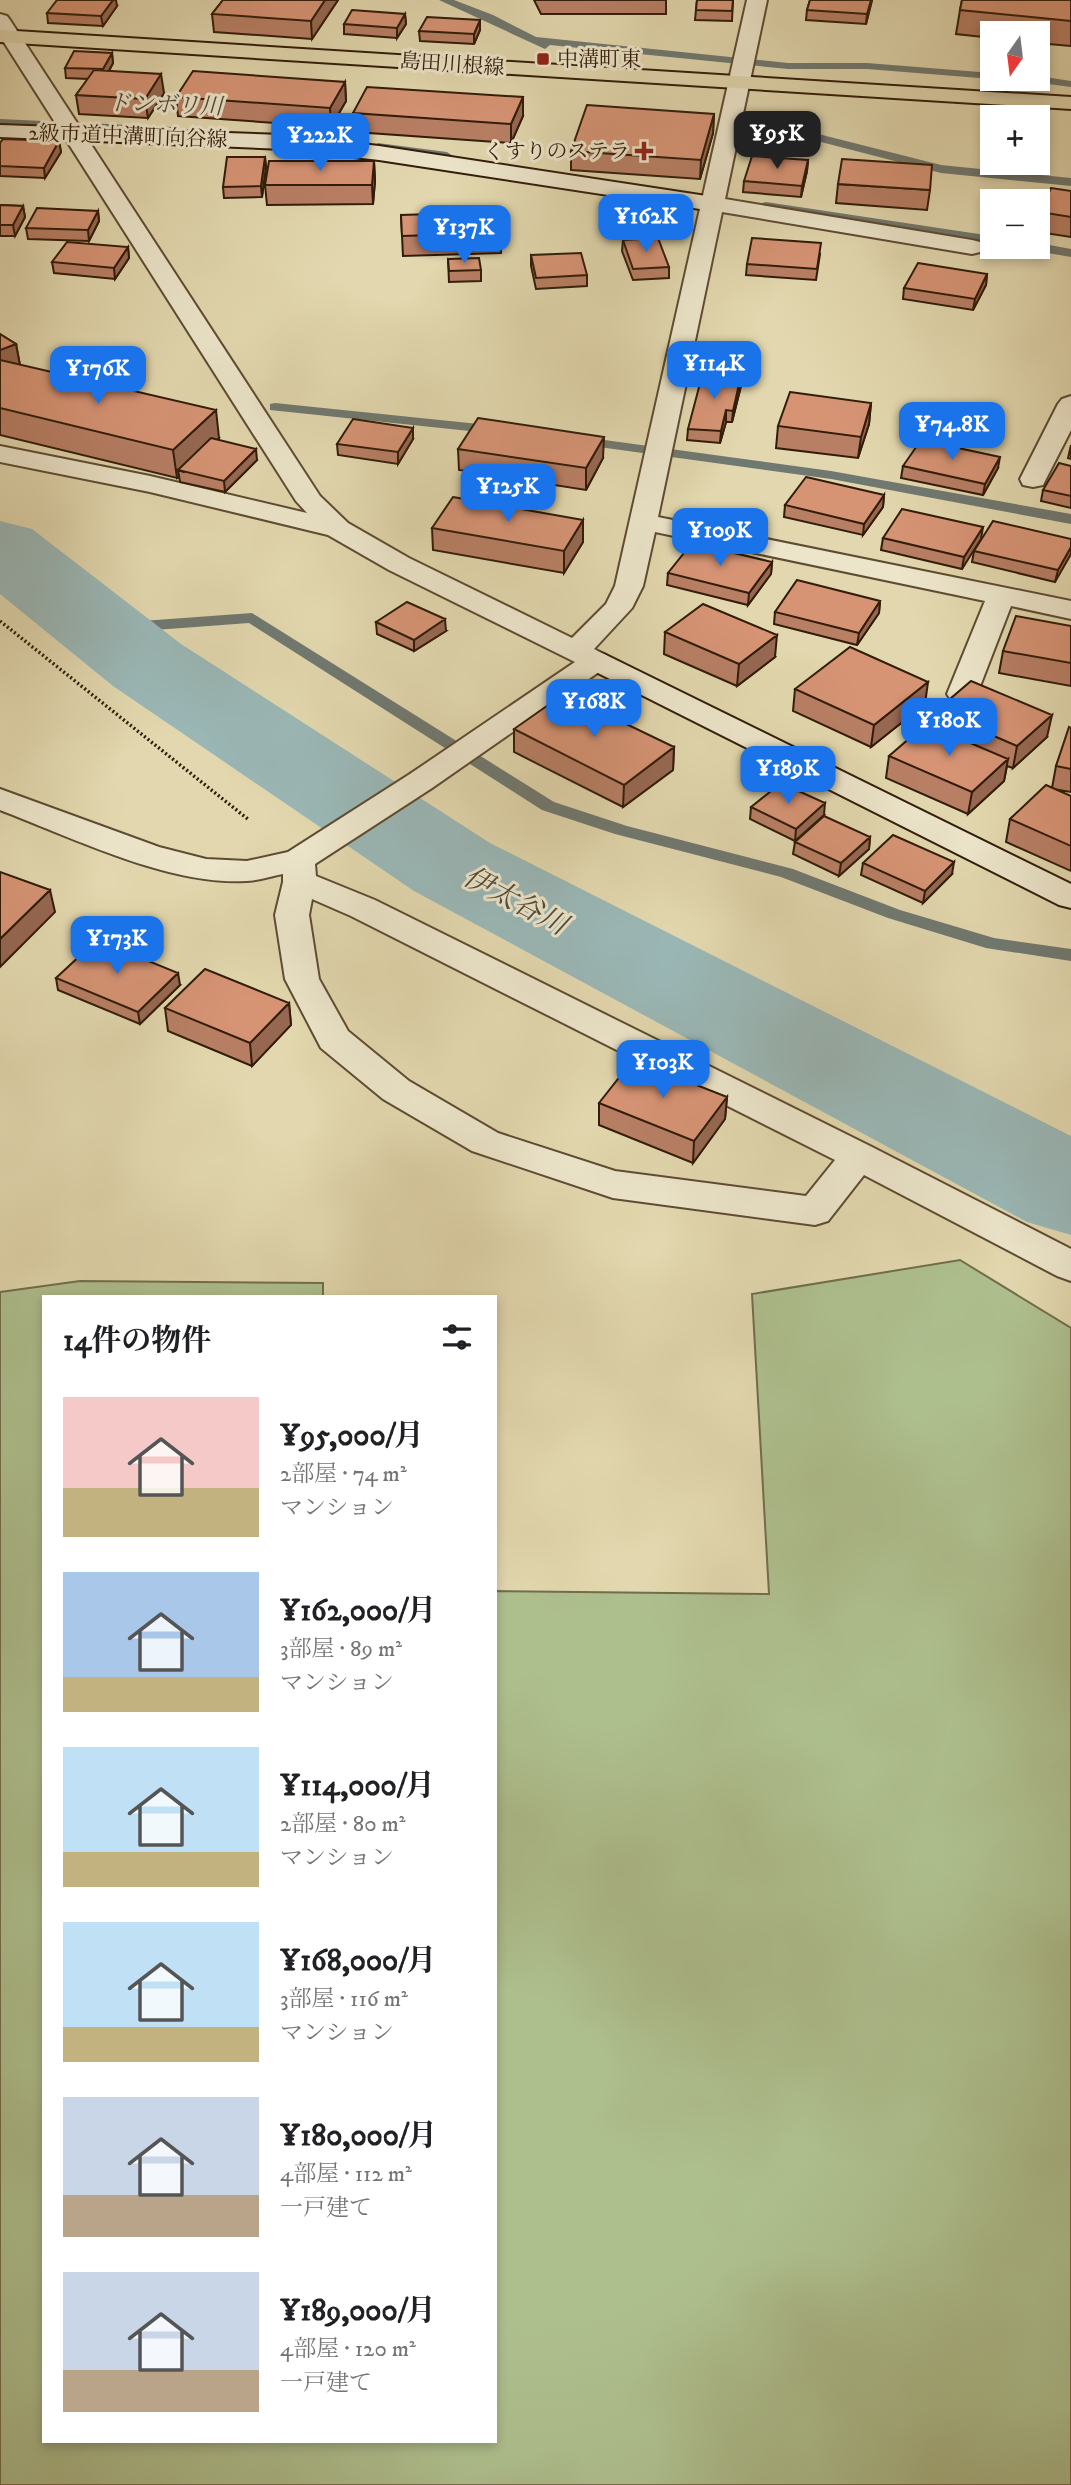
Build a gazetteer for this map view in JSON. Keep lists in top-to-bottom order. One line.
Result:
{"streets":{"main road":["島田川根線"],"street":["2級市道中溝町向谷線"]},"water":["ドンボリ川","伊太谷川"],"places":{"transit":["中溝町東"],"health":["くすりのステラ"]},"north":"bottom","page":{"map_buttons":["+","−"],"price":["¥95K","¥222K","¥162K","¥137K","¥114K","¥176K","¥74.8K","¥125K","¥109K","¥168K","¥180K","¥189K","¥173K","¥103K"],"heading":"14件の物件","list":[{"name":"¥95,000/月","note":"2部屋 · 74 m² · マンション"},{"name":"¥162,000/月","note":"3部屋 · 89 m² · マンション"},{"name":"¥114,000/月","note":"2部屋 · 80 m² · マンション"},{"name":"¥168,000/月","note":"3部屋 · 116 m² · マンション"},{"name":"¥180,000/月","note":"4部屋 · 112 m² · 一戸建て"},{"name":"¥189,000/月","note":"4部屋 · 120 m² · 一戸建て"}]}}
